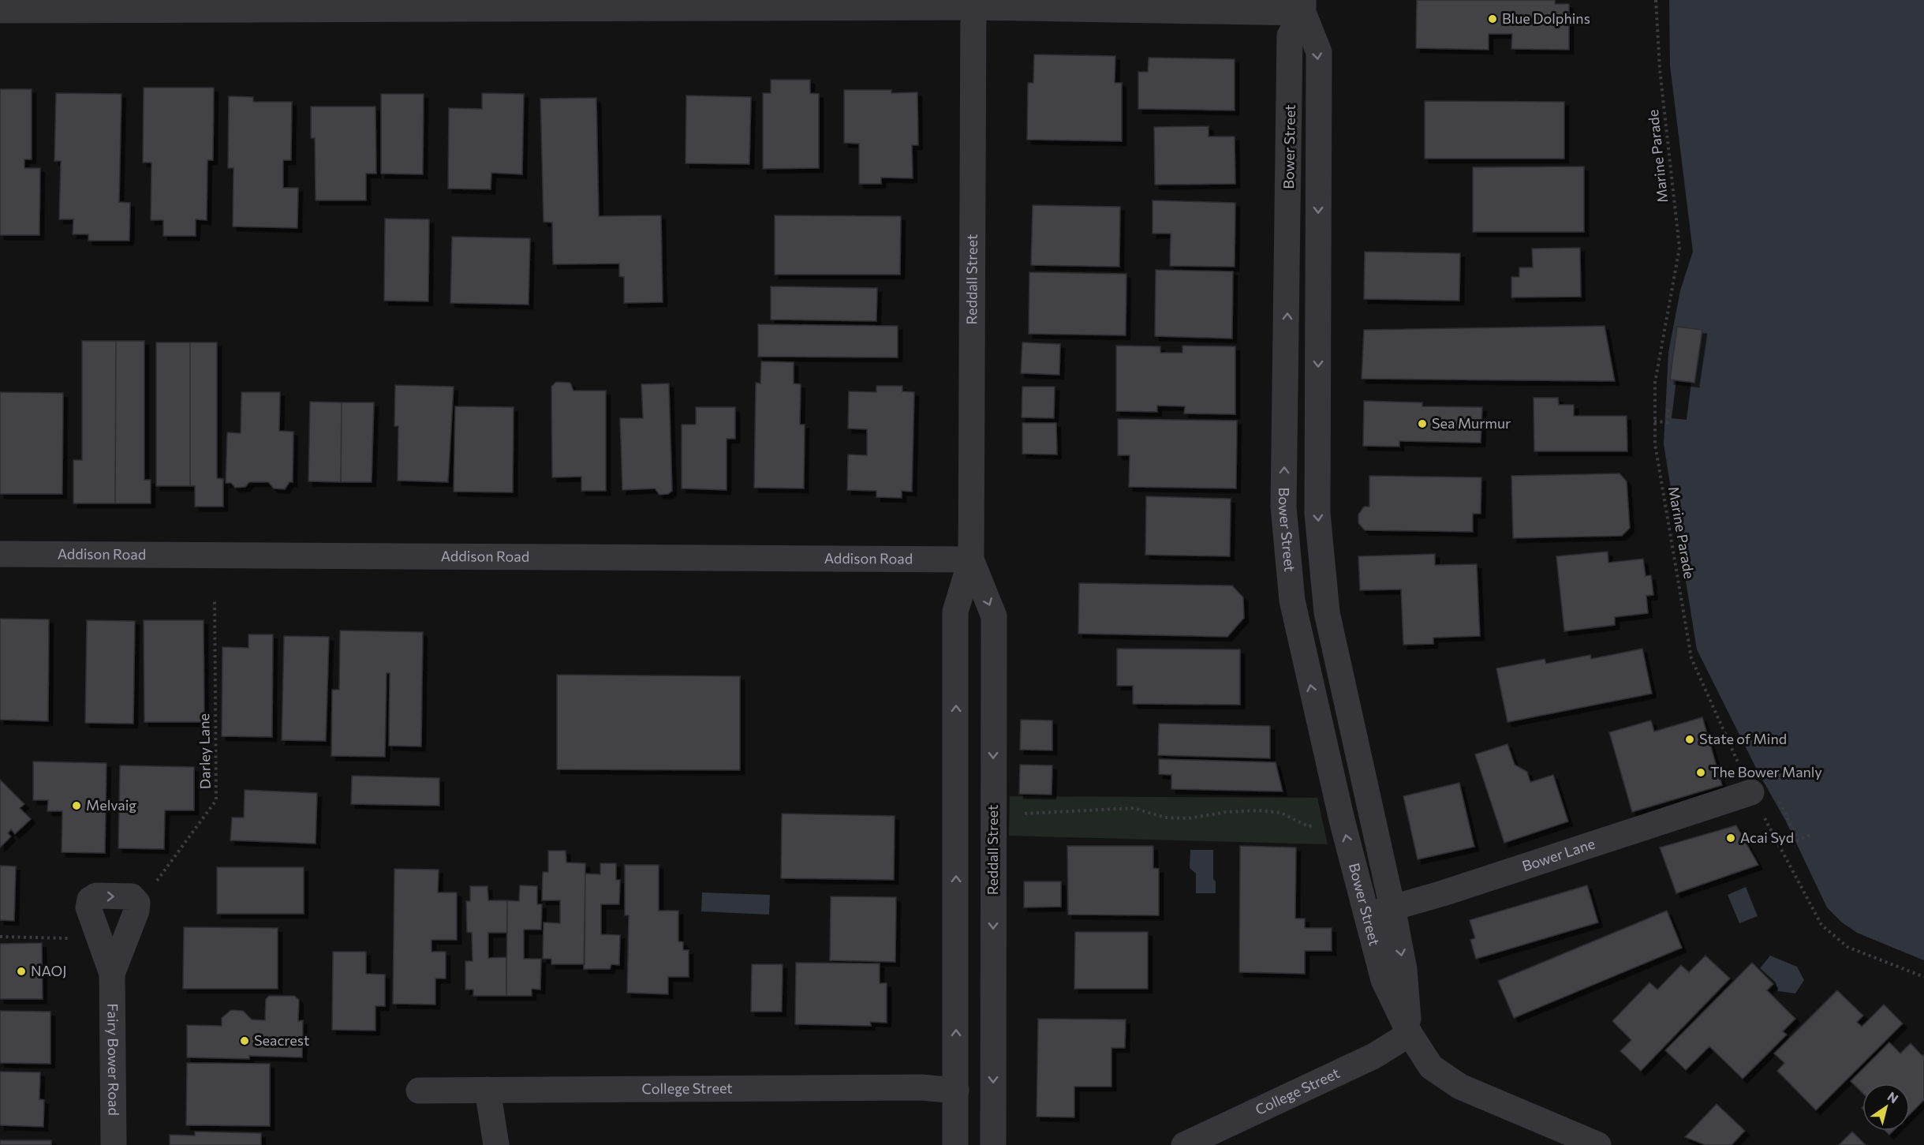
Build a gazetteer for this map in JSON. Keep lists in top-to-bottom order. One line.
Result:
{"streets":{"street":["Bower Street","Reddall Street","Addison Road","Bower Lane","Fairy Bower Road","College Street"],"path":["Marine Parade","Darley Lane"]},"crossings":[["Bower Street","Bower Lane"],["Bower Street","College Street"],["Marine Parade","Bower Lane"],["Reddall Street","Addison Road"],["Reddall Street","College Street"],["Darley Lane","Fairy Bower Road"]],"places":["Blue Dolphins","Sea Murmur","State of Mind","The Bower Manly","Melvaig","Acai Syd","NAOJ","Seacrest"],"north":"top right"}
